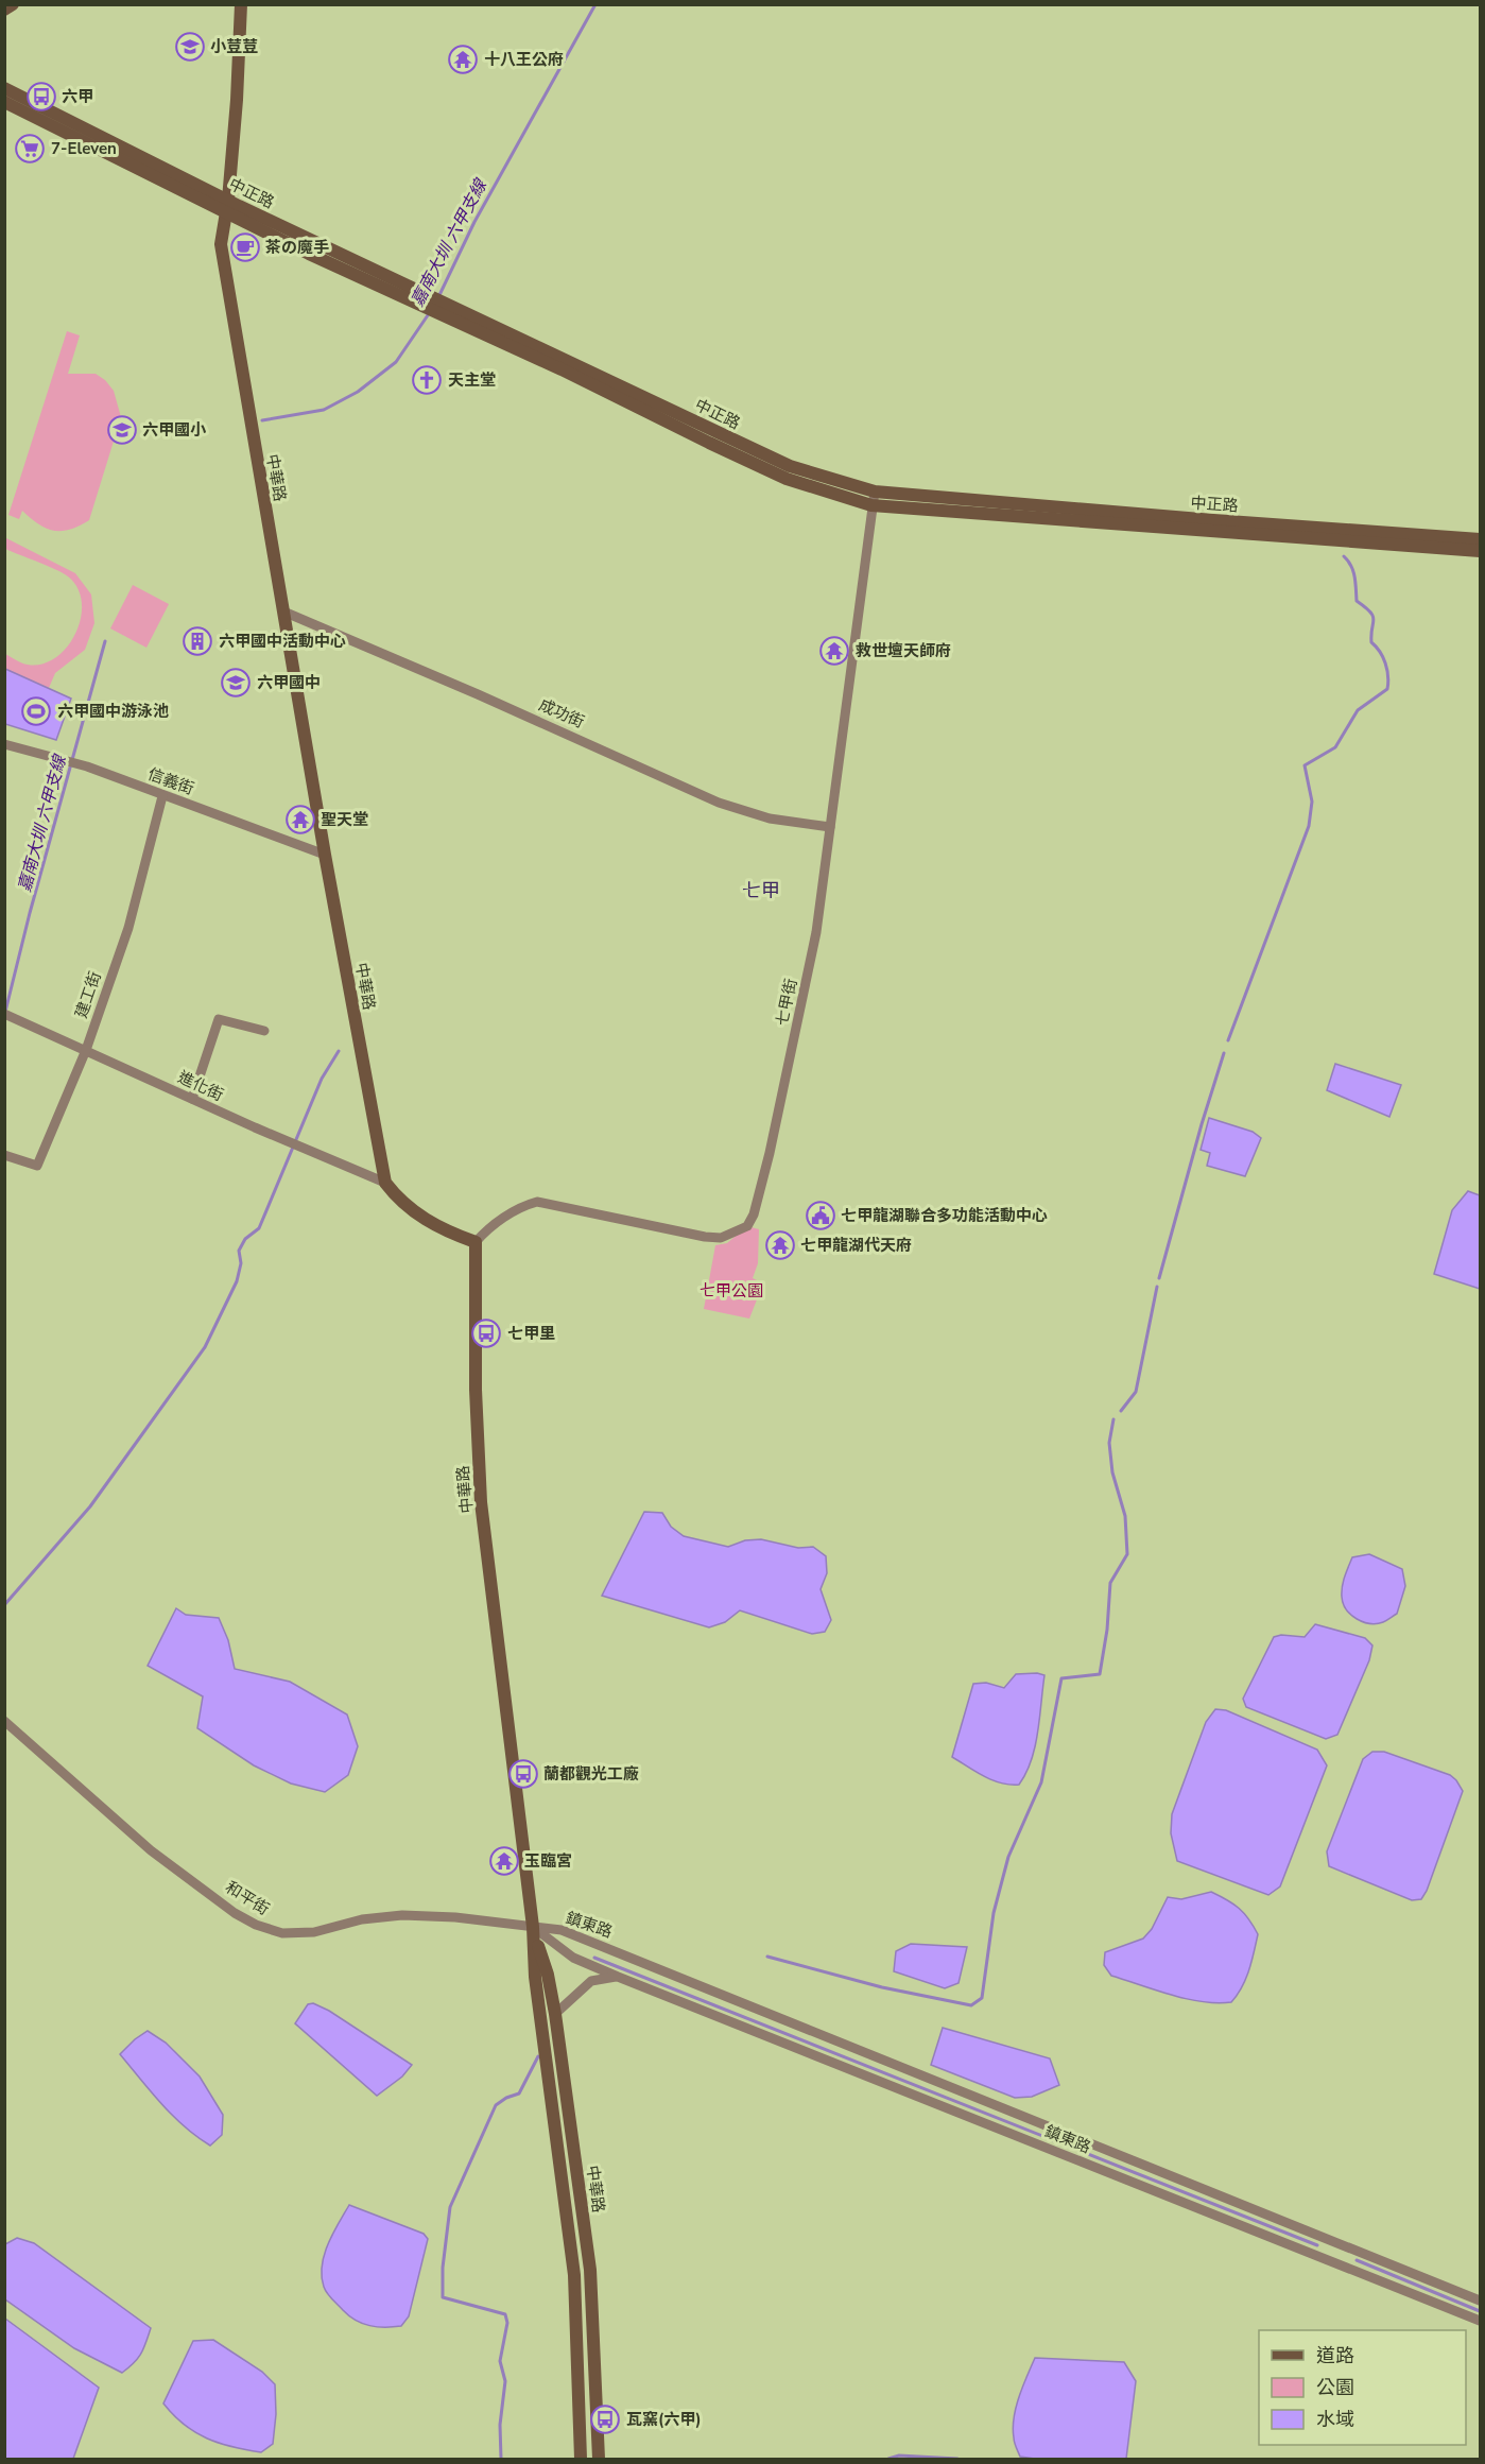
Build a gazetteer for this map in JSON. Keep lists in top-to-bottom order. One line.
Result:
{"streets":{"main road":["中正路","中華路"],"street":["成功街","信義街","建工街","七甲街","進化街","和平街","鎮東路"]},"crossings":[["中正路","中華路"],["中正路","七甲街"],["中華路","成功街"],["中華路","信義街"],["中華路","七甲街"],["中華路","進化街"],["中華路","和平街"],["中華路","鎮東路"],["成功街","七甲街"],["信義街","建工街"],["建工街","進化街"],["和平街","鎮東路"]],"districts":["七甲"],"water":["嘉南大圳 六甲支線"],"parks":["七甲公園"],"places":{"school or university":["小荳荳","六甲國小","六甲國中"],"temple":["十八王公府","救世壇天師府","聖天堂","七甲龍湖代天府","玉臨宮"],"bus stop":["六甲","七甲里","蘭都觀光工廠","瓦窯(六甲)"],"supermarket":["7-Eleven"],"cafe":["茶の魔手"],"church":["天主堂"],"building":["六甲國中活動中心"],"sports":["六甲國中游泳池"],"public building":["七甲龍湖聯合多功能活動中心"]},"legend":["道路","公園","水域"]}
